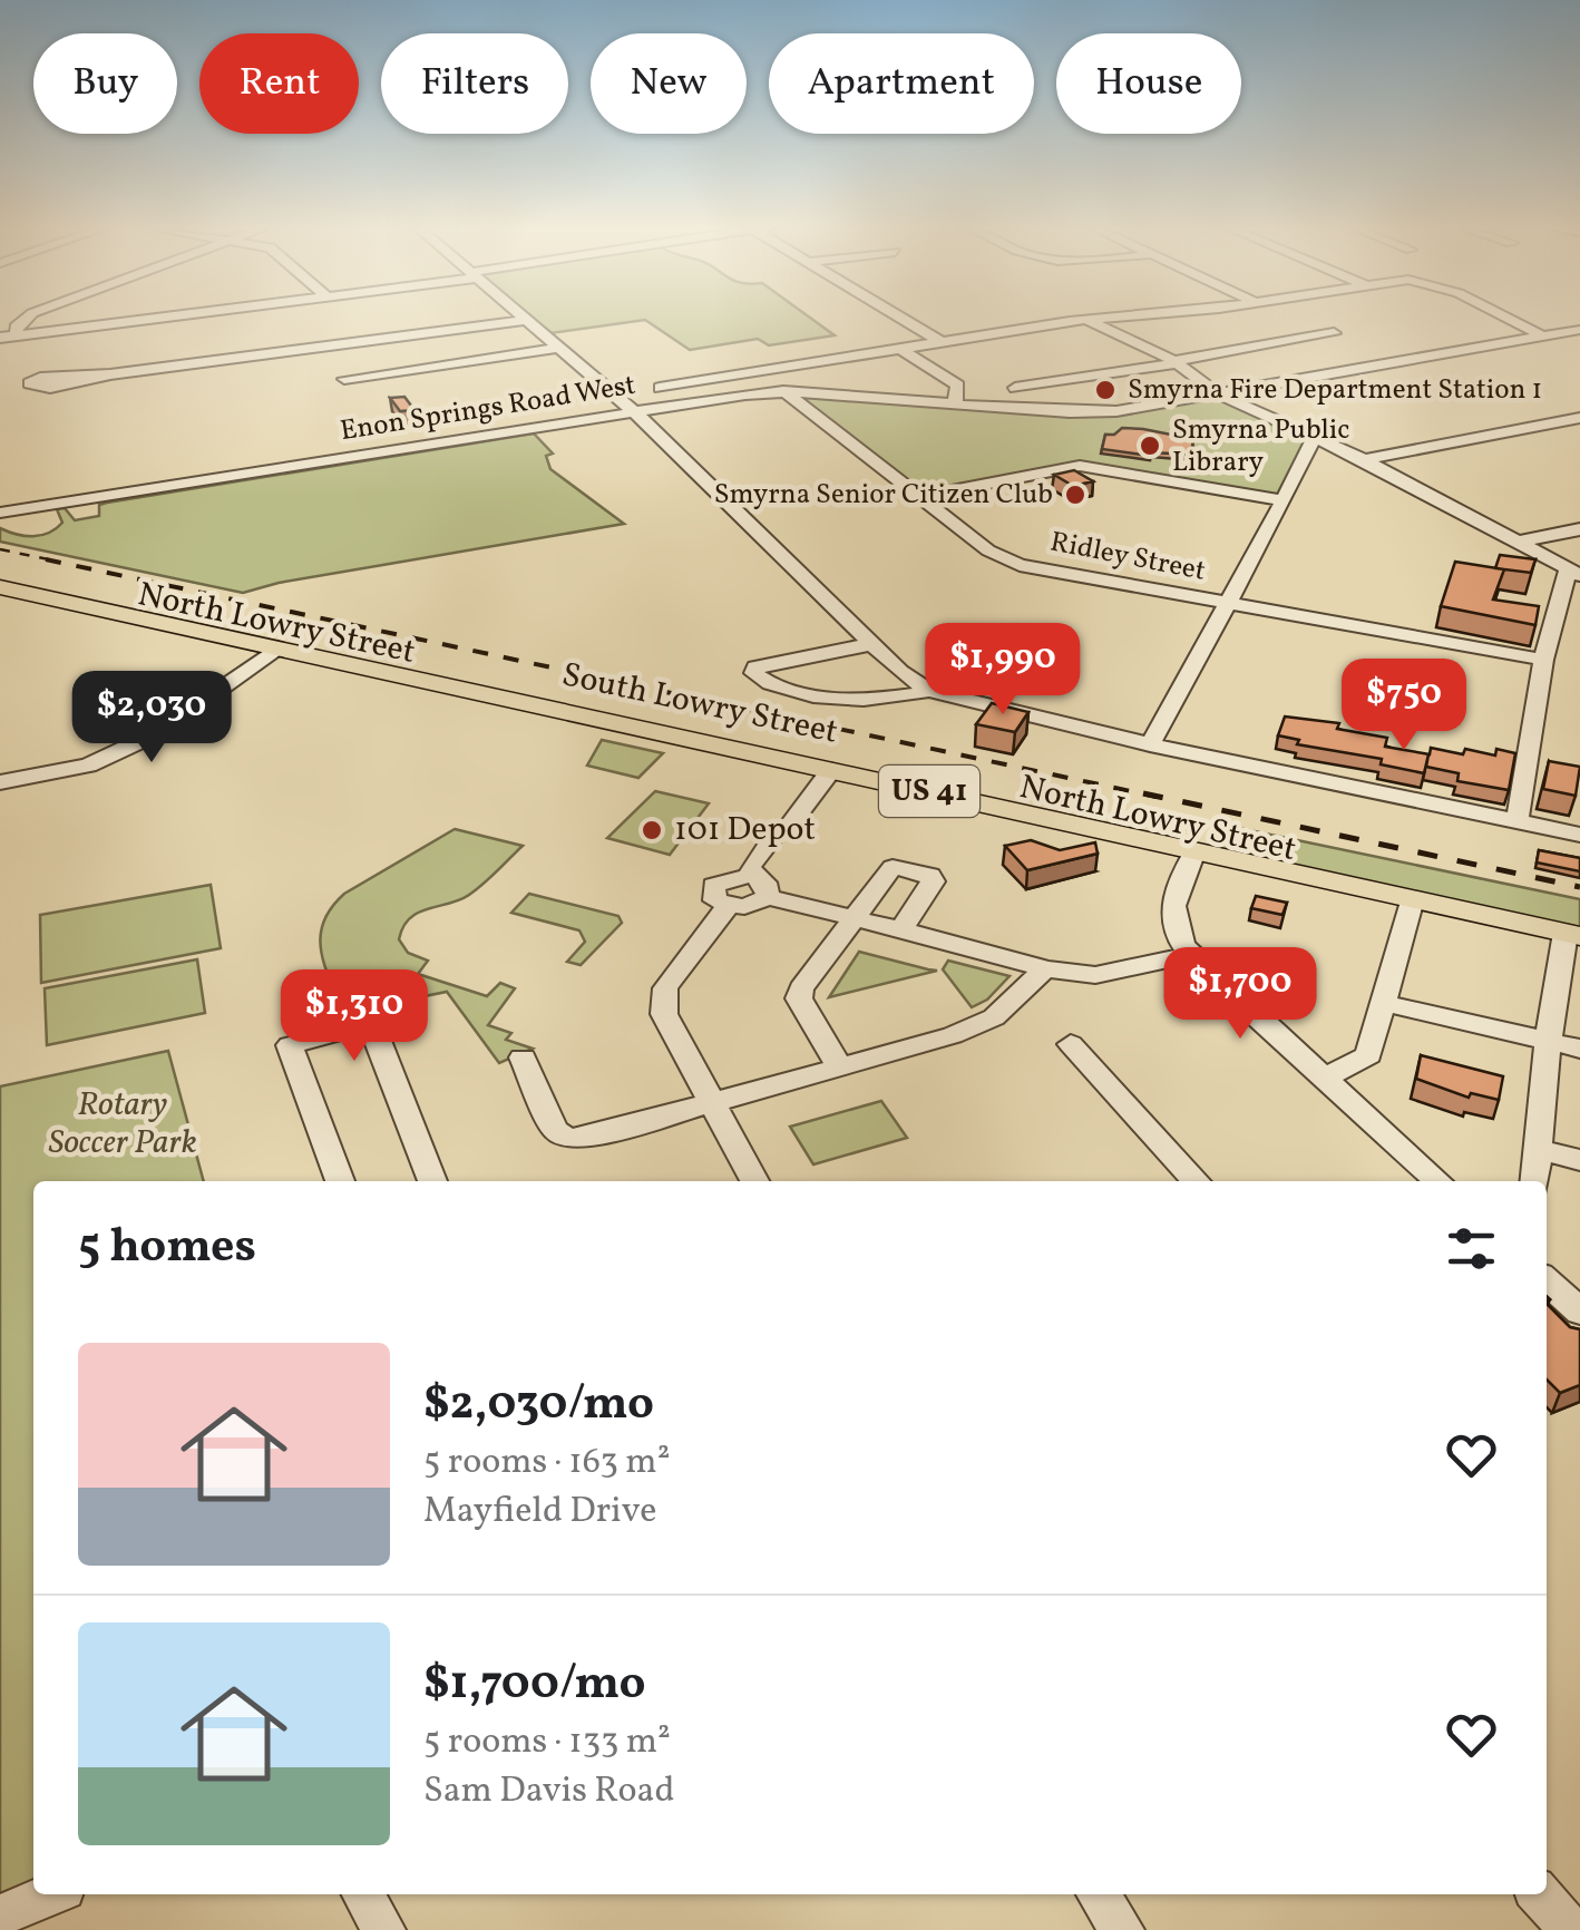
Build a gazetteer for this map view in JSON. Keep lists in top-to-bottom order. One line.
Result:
{"streets":{"main road":["North Lowry Street","South Lowry Street","US 41"],"street":["Enon Springs Road West","Ridley Street"]},"crossings":[["Enon Springs Road West","Ridley Street"],["North Lowry Street","South Lowry Street"]],"parks":["Rotary Soccer Park"],"places":["Smyrna Fire Department Station 1","Smyrna Public Library","Smyrna Senior Citizen Club","101 Depot"],"page":{"chip":["Buy","Rent","Filters","New","Apartment","House"],"price":["$1,990","$750","$2,030","$1,700","$1,310"],"heading":"5 homes","list":[{"name":"$2,030/mo","note":"5 rooms · 163 m² · Mayfield Drive"},{"name":"$1,700/mo","note":"5 rooms · 133 m² · Sam Davis Road"}]}}
